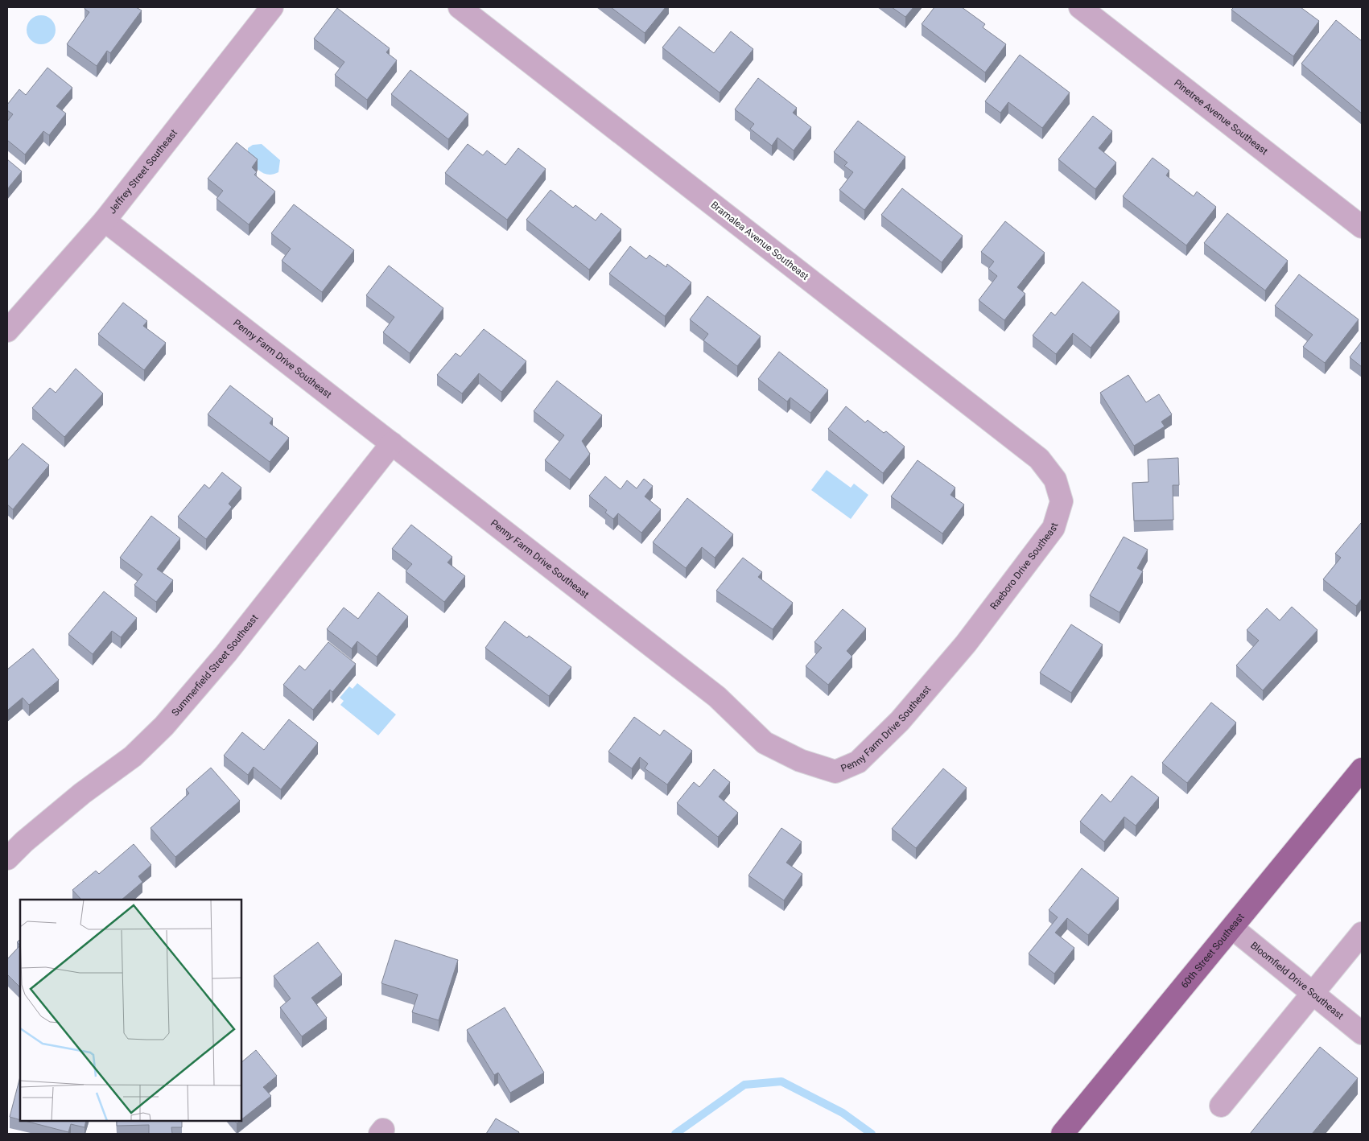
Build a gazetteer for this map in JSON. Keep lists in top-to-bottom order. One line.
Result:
{"streets":{"main road":["60th Street Southeast"],"street":["Pinetree Avenue Southeast","Jeffrey Street Southeast","Bramalea Avenue Southeast","Penny Farm Drive Southeast","Raeboro Drive Southeast","Summerfield Street Southeast","Bloomfield Drive Southeast"]},"crossings":[["Jeffrey Street Southeast","Penny Farm Drive Southeast"],["Bramalea Avenue Southeast","Raeboro Drive Southeast"],["Penny Farm Drive Southeast","Raeboro Drive Southeast"],["Penny Farm Drive Southeast","Summerfield Street Southeast"],["60th Street Southeast","Bloomfield Drive Southeast"]]}
